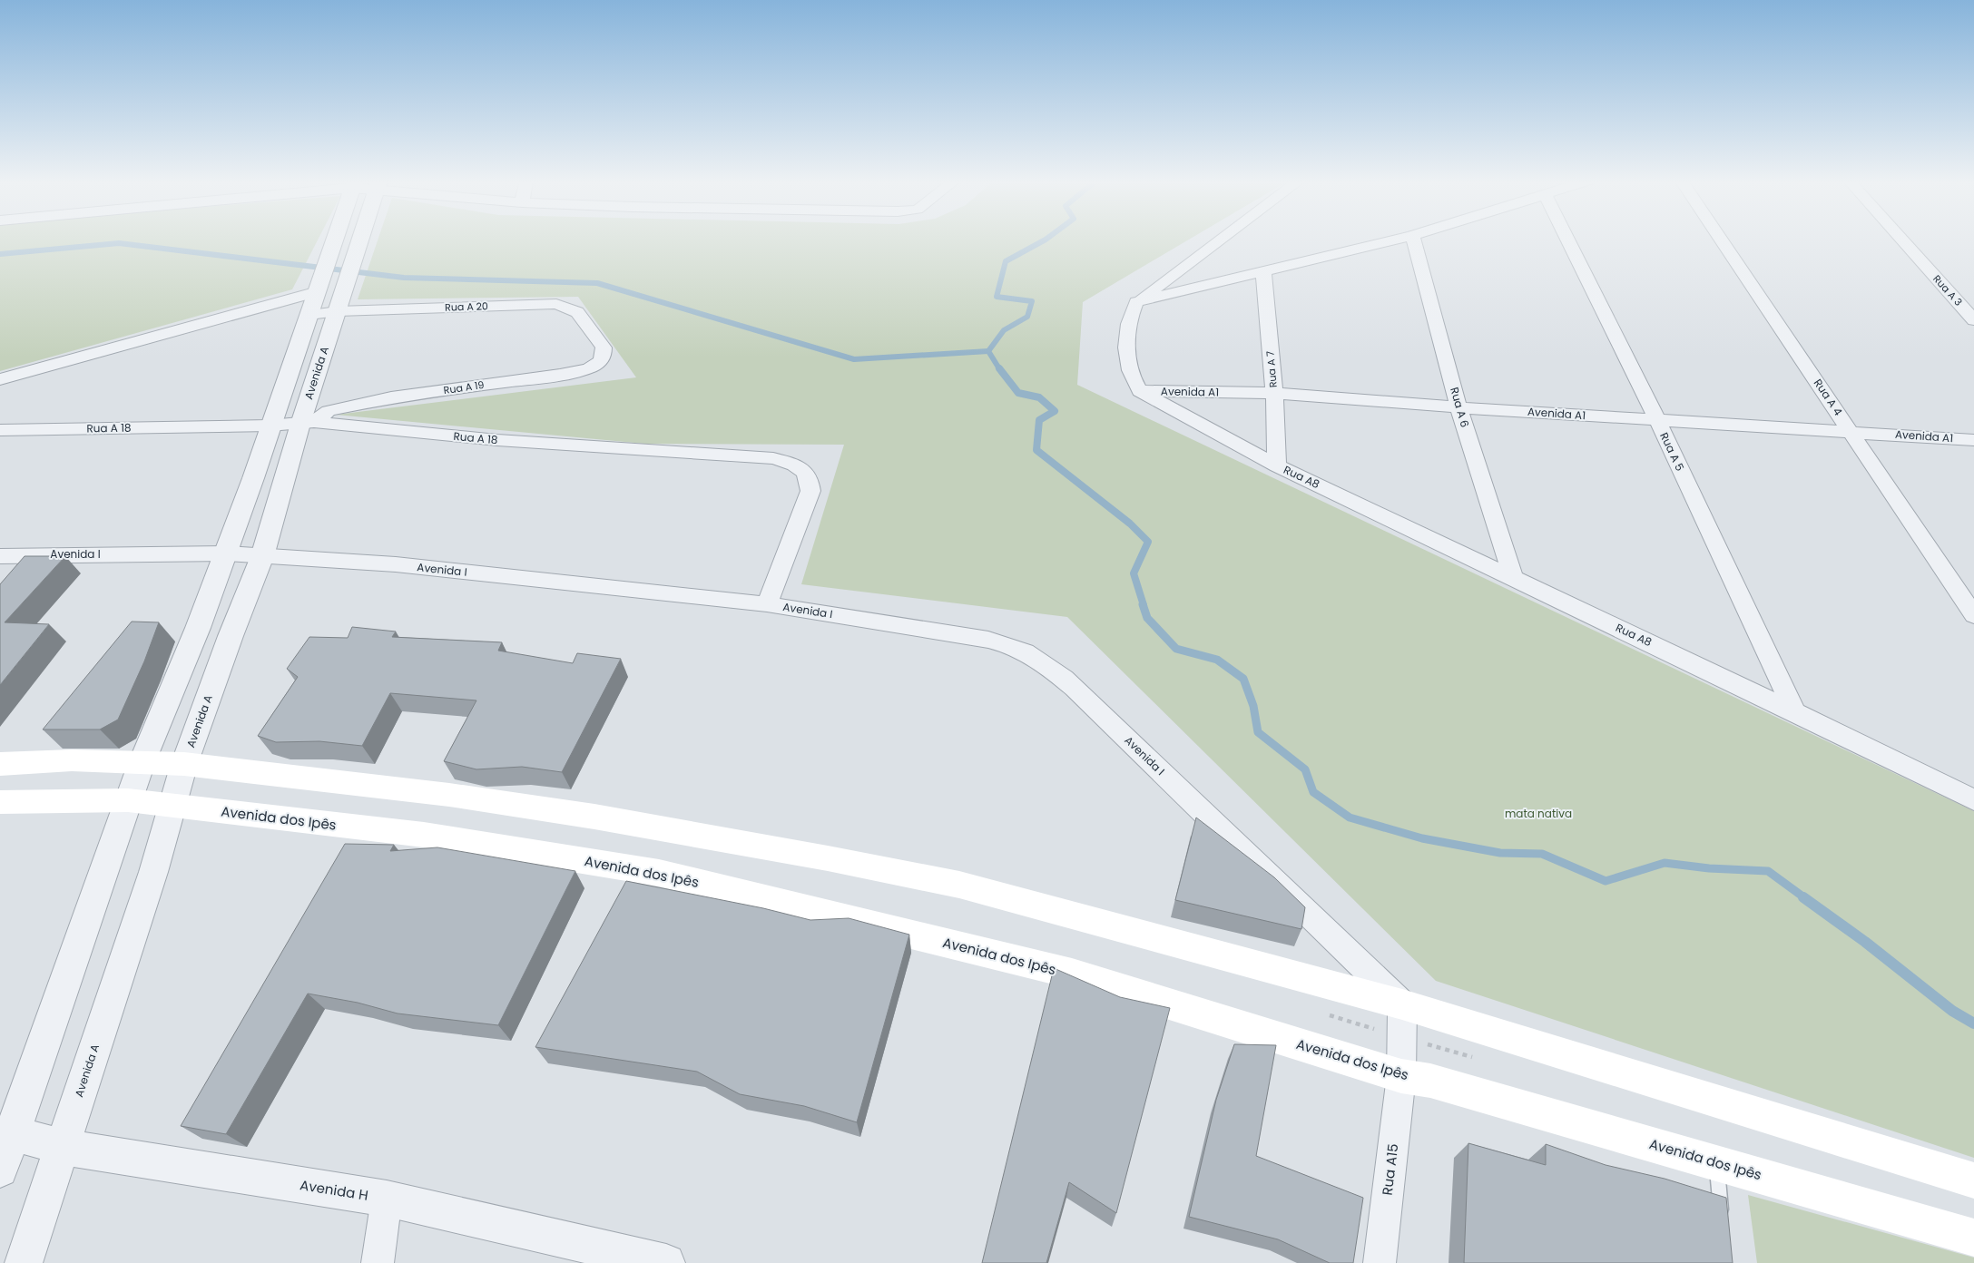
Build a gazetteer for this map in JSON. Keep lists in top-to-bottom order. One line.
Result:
{"streets":{"main road":["Avenida dos Ipês"],"street":["Rua A 3","Rua A 20","Rua A 7","Avenida A","Rua A 19","Avenida A1","Rua A 4","Rua A 6","Rua A 18","Rua A 5","Rua A8","Avenida I","Rua A15","Avenida H"]},"crossings":[["Rua A 20","Avenida A"],["Rua A 20","Rua A 19"],["Rua A 7","Avenida A1"],["Rua A 7","Rua A8"],["Avenida A","Rua A 19"],["Avenida A","Rua A 18"],["Avenida A","Avenida I"],["Avenida A","Avenida dos Ipês"],["Avenida A","Avenida H"],["Rua A 19","Rua A 18"],["Avenida A1","Rua A 4"],["Avenida A1","Rua A 6"],["Avenida A1","Rua A 5"],["Avenida A1","Rua A8"],["Rua A 6","Rua A8"],["Rua A 18","Avenida I"],["Rua A 5","Rua A8"],["Avenida dos Ipês","Rua A15"]],"parks":["mata nativa"]}
